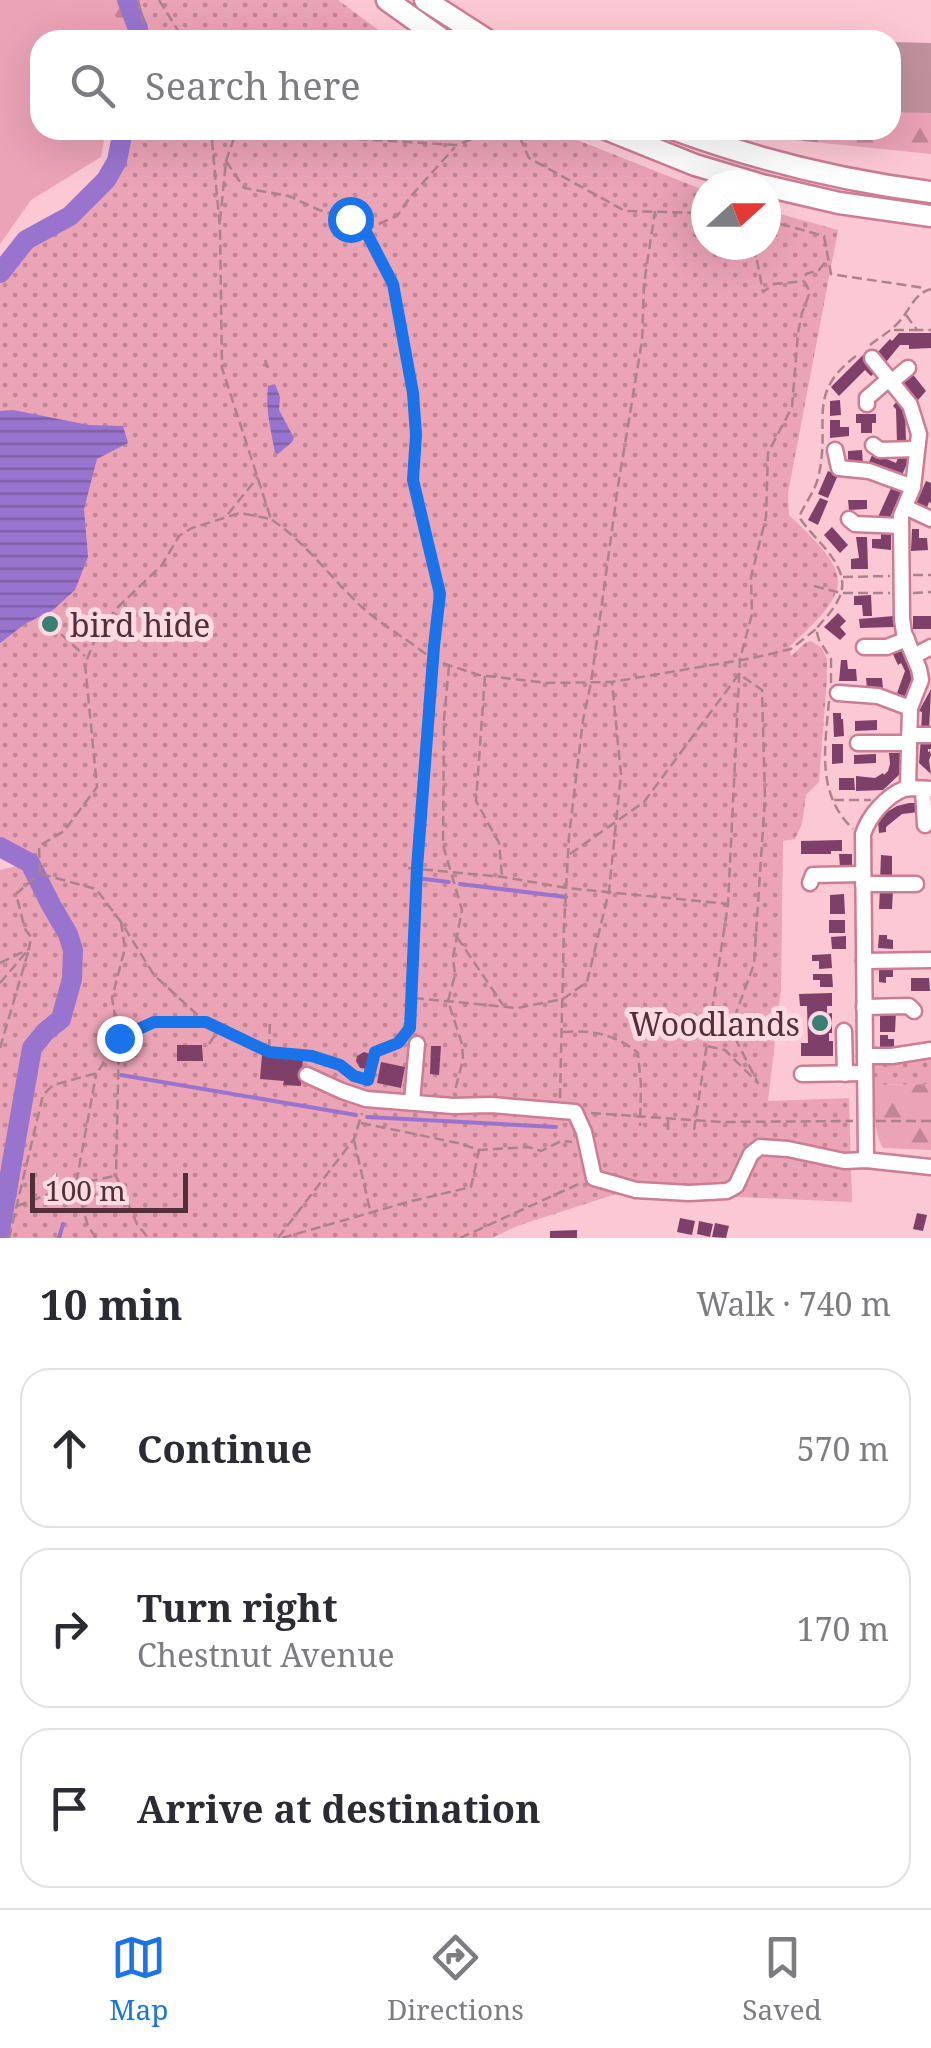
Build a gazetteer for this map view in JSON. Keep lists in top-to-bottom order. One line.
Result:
{"places":["bird hide","Woodlands"],"scale_bar":"100 m","north":"right","page":{"search":"Search here","scale":"100 m","heading":["10 min","Walk · 740 m"],"list":[["Continue","570 m"],["Turn right","Chestnut Avenue","170 m"],"Arrive at destination"],"nav":["Map","Directions","Saved"]}}
